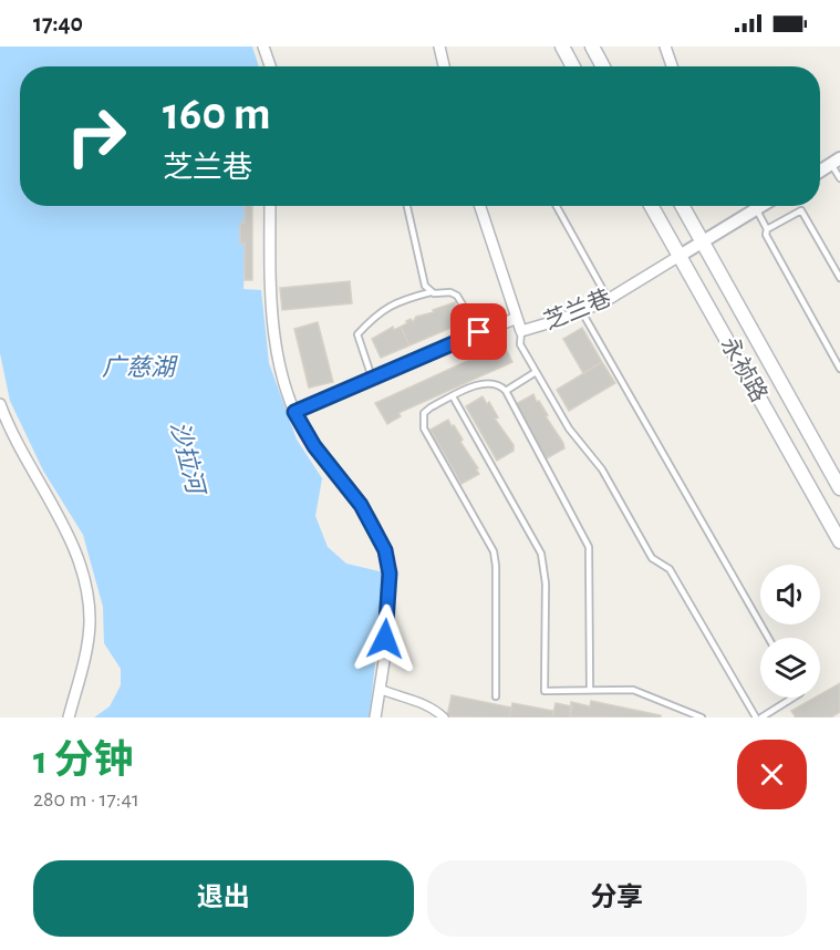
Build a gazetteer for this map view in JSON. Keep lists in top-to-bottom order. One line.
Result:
{"streets":{"main road":["永祯路"],"street":["芝兰巷"]},"crossings":[["芝兰巷","永祯路"]],"water":["广慈湖","沙拉河"],"page":{"status":"17:40","turn":["160 m","芝兰巷"],"heading":["1 分钟","280 m · 17:41"],"buttons":["退出","分享"]}}
